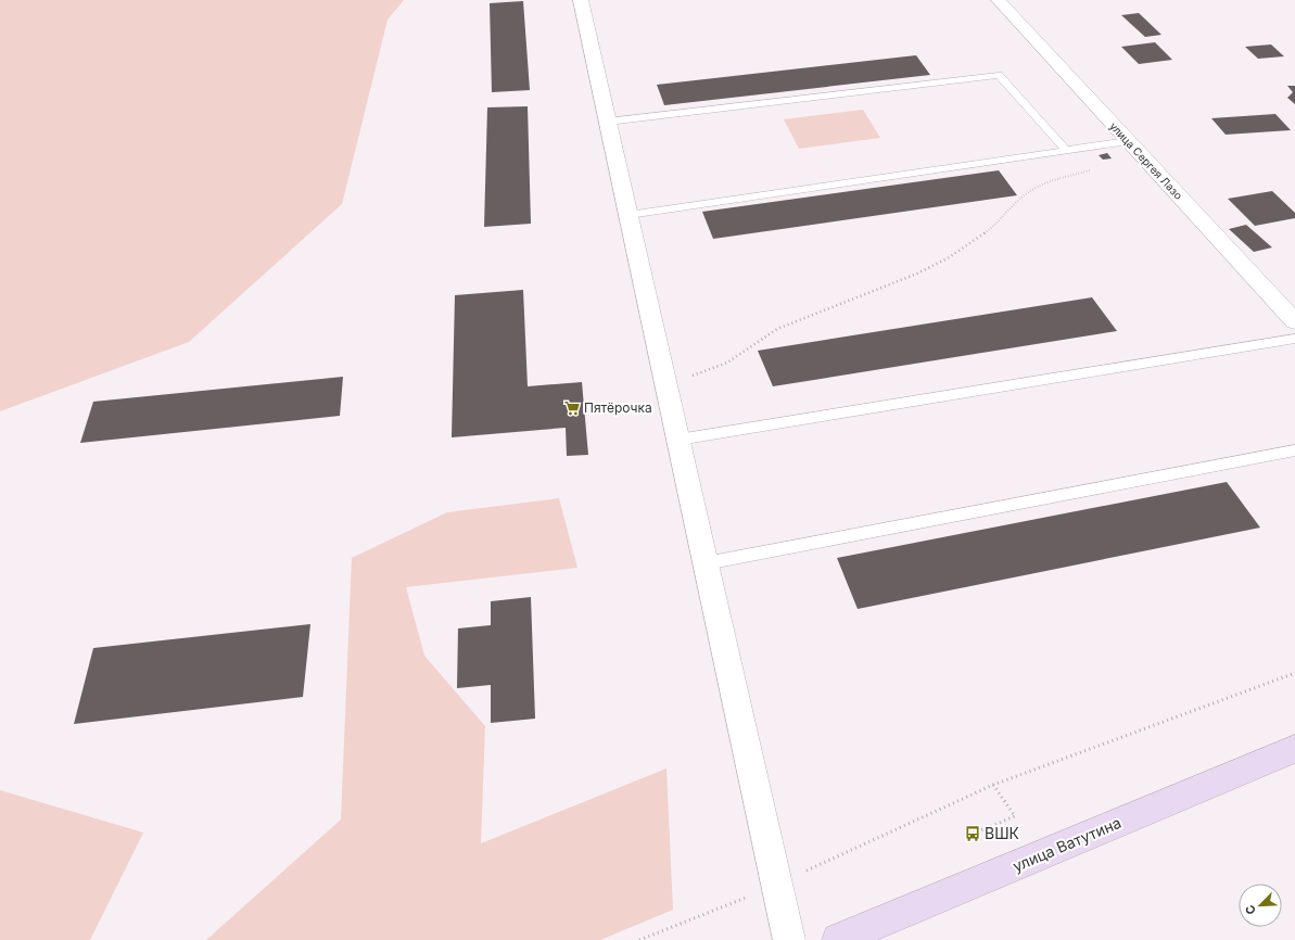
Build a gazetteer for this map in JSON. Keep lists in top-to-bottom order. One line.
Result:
{"streets":{"main road":["улица Ватутина"],"street":["улица Сергея Лазо"]},"places":{"supermarket":["Пятёрочка"],"bus stop":["ВШК"]},"north":"bottom left"}
